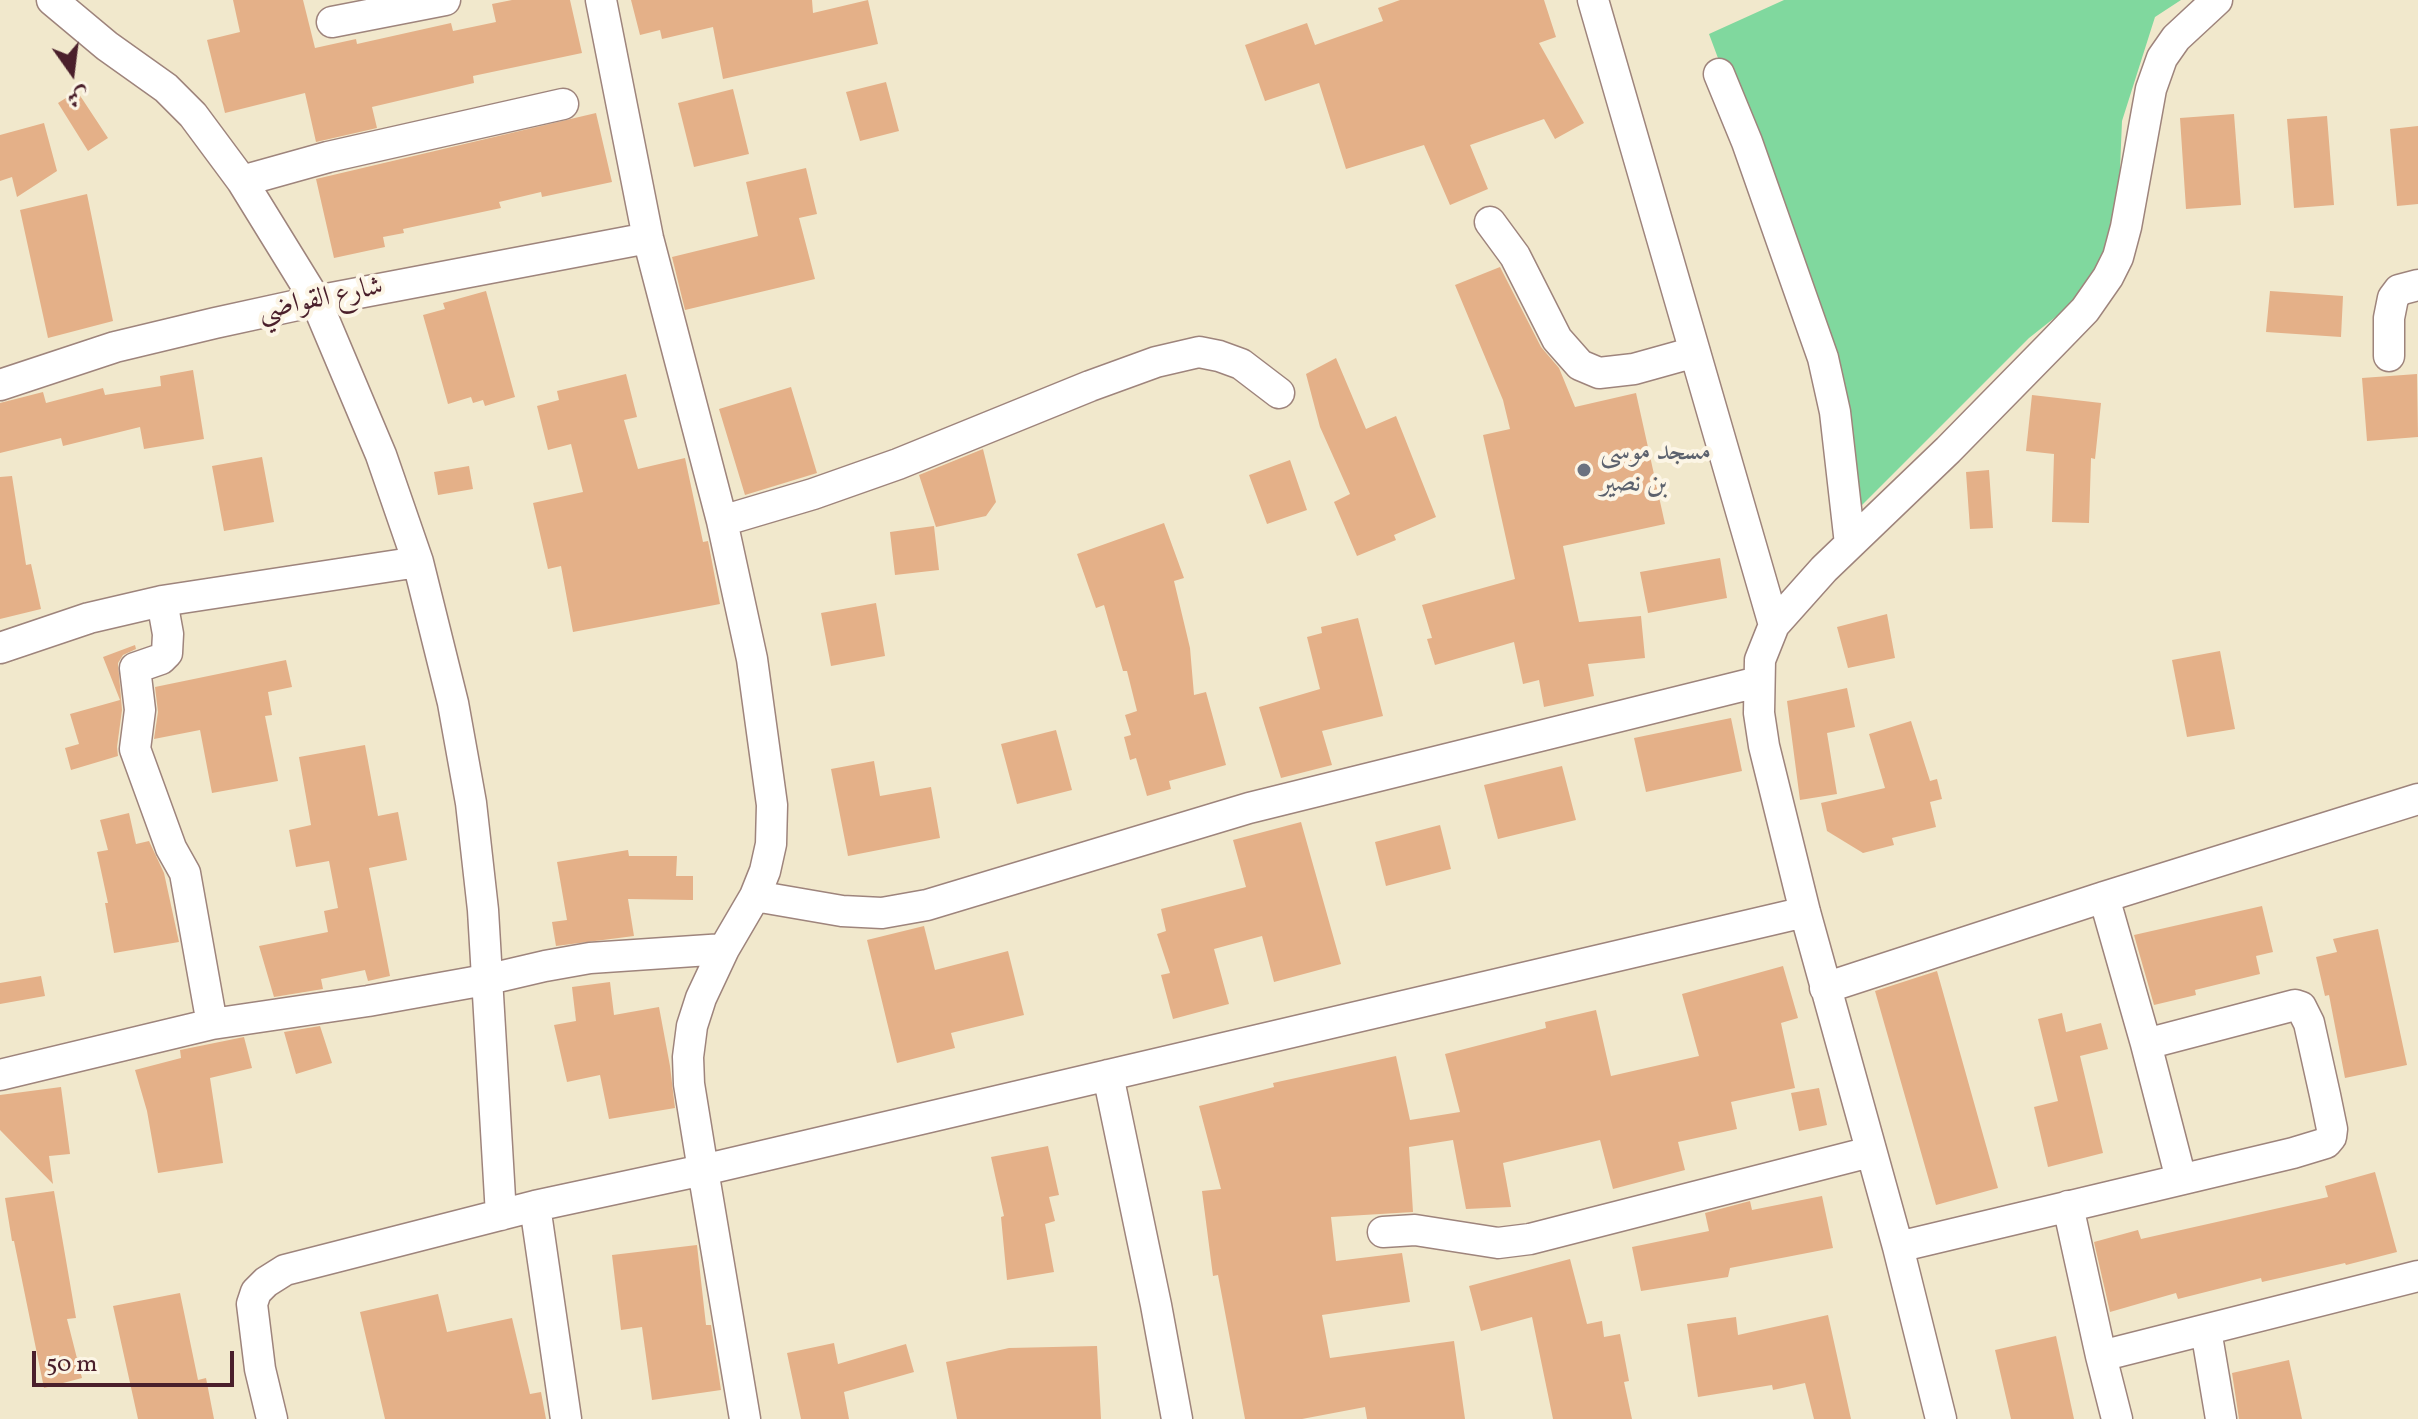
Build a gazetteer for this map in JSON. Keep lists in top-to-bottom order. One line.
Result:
{"streets":{"street":["شارع القواضي"]},"places":["مسجد موسى بن نصير"],"scale_bar":"50 m","north":"bottom"}
